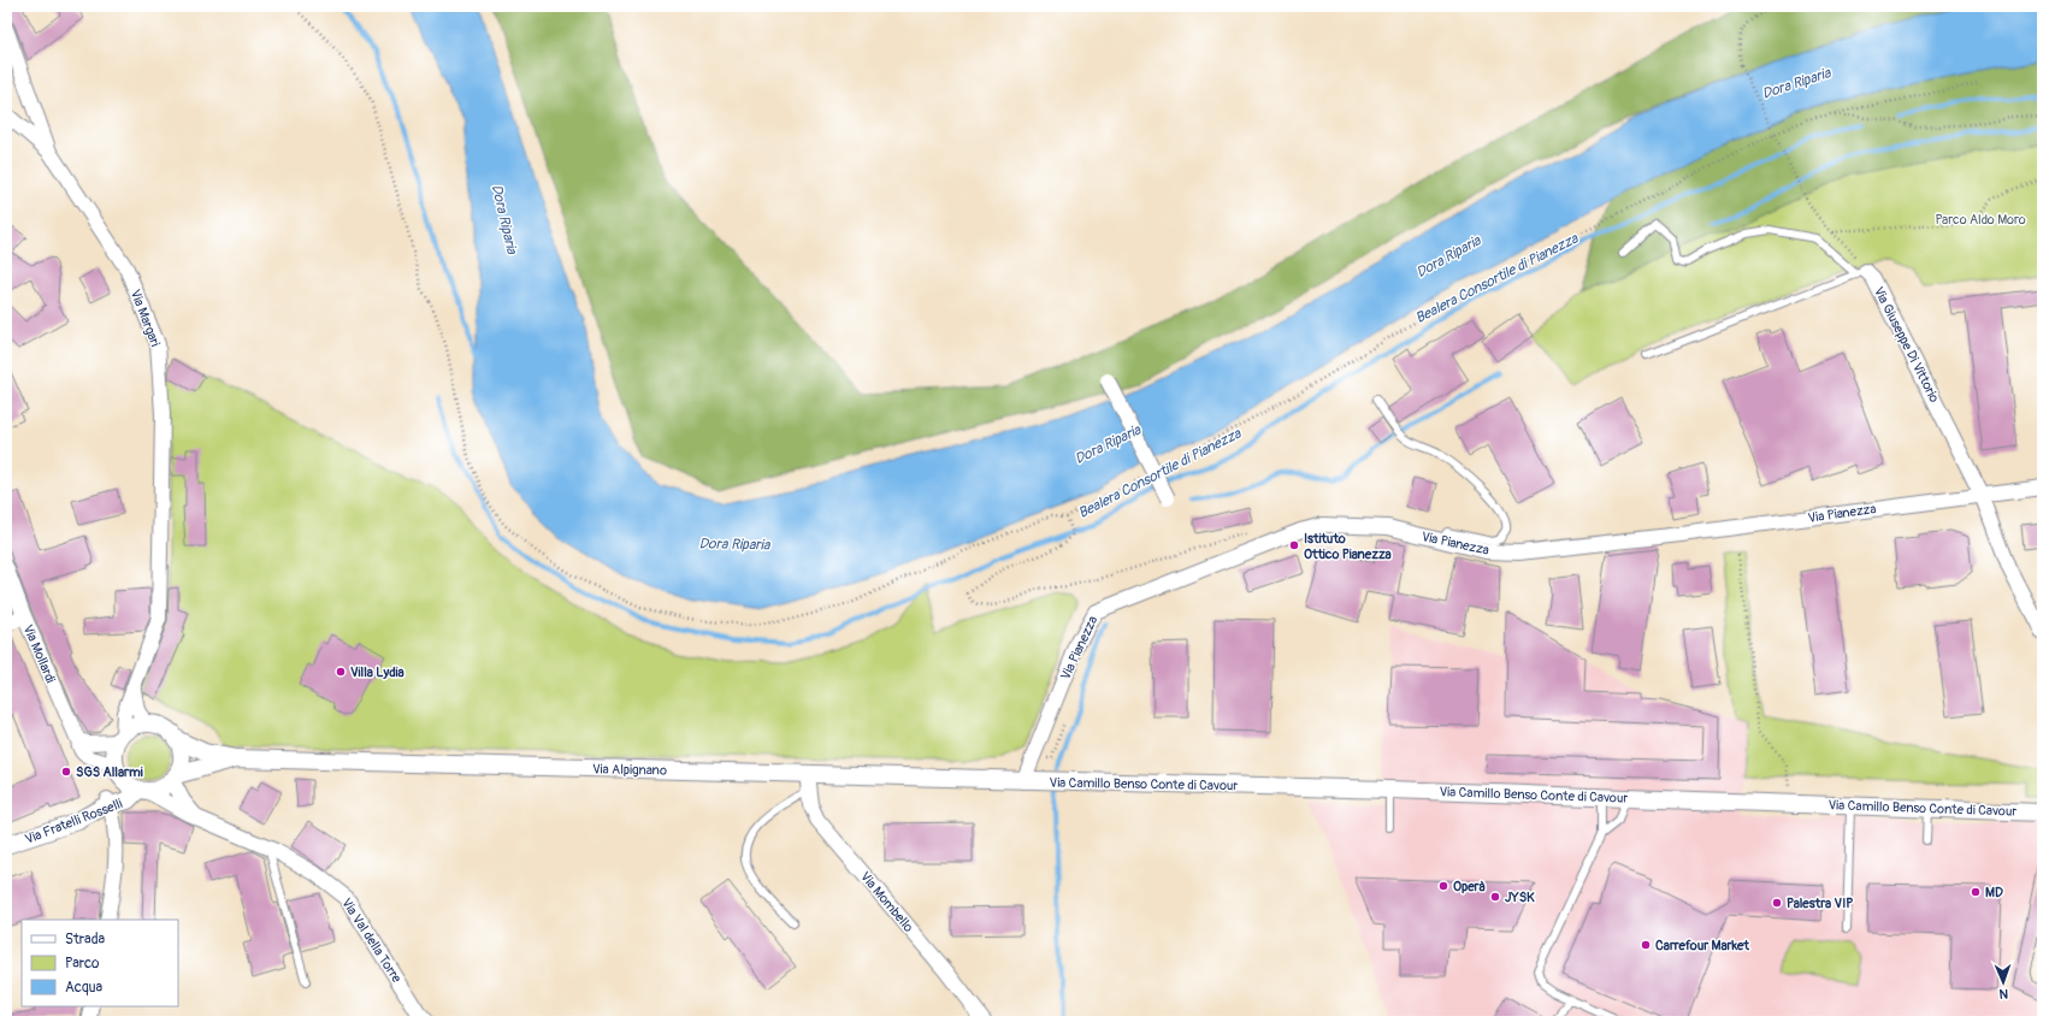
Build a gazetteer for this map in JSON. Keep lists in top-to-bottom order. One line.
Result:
{"streets":{"street":["Via Margari","Via Giuseppe Di Vittorio","Via Pianezza","Via Mollardi","Via Alpignano","Via Camillo Benso Conte di Cavour","Via Fratelli Rosselli","Via Mombello","Via Val della Torre"]},"crossings":[["Via Margari","Via Mollardi"],["Via Margari","Via Alpignano"],["Via Margari","Via Fratelli Rosselli"],["Via Margari","Via Val della Torre"],["Via Giuseppe Di Vittorio","Via Pianezza"],["Via Pianezza","Via Alpignano"],["Via Pianezza","Via Camillo Benso Conte di Cavour"],["Via Mollardi","Via Alpignano"],["Via Mollardi","Via Fratelli Rosselli"],["Via Mollardi","Via Val della Torre"],["Via Alpignano","Via Camillo Benso Conte di Cavour"],["Via Alpignano","Via Fratelli Rosselli"],["Via Alpignano","Via Mombello"],["Via Alpignano","Via Val della Torre"],["Via Fratelli Rosselli","Via Val della Torre"]],"water":["Dora Riparia","Bealera Consortile di Pianezza"],"parks":["Parco Aldo Moro"],"places":["Istituto Ottico Pianezza","Villa Lydia","SGS Allarmi","Operà","MD","JYSK","Palestra VIP","Carrefour Market"],"legend":["Strada","Parco","Acqua"],"north":"bottom"}
